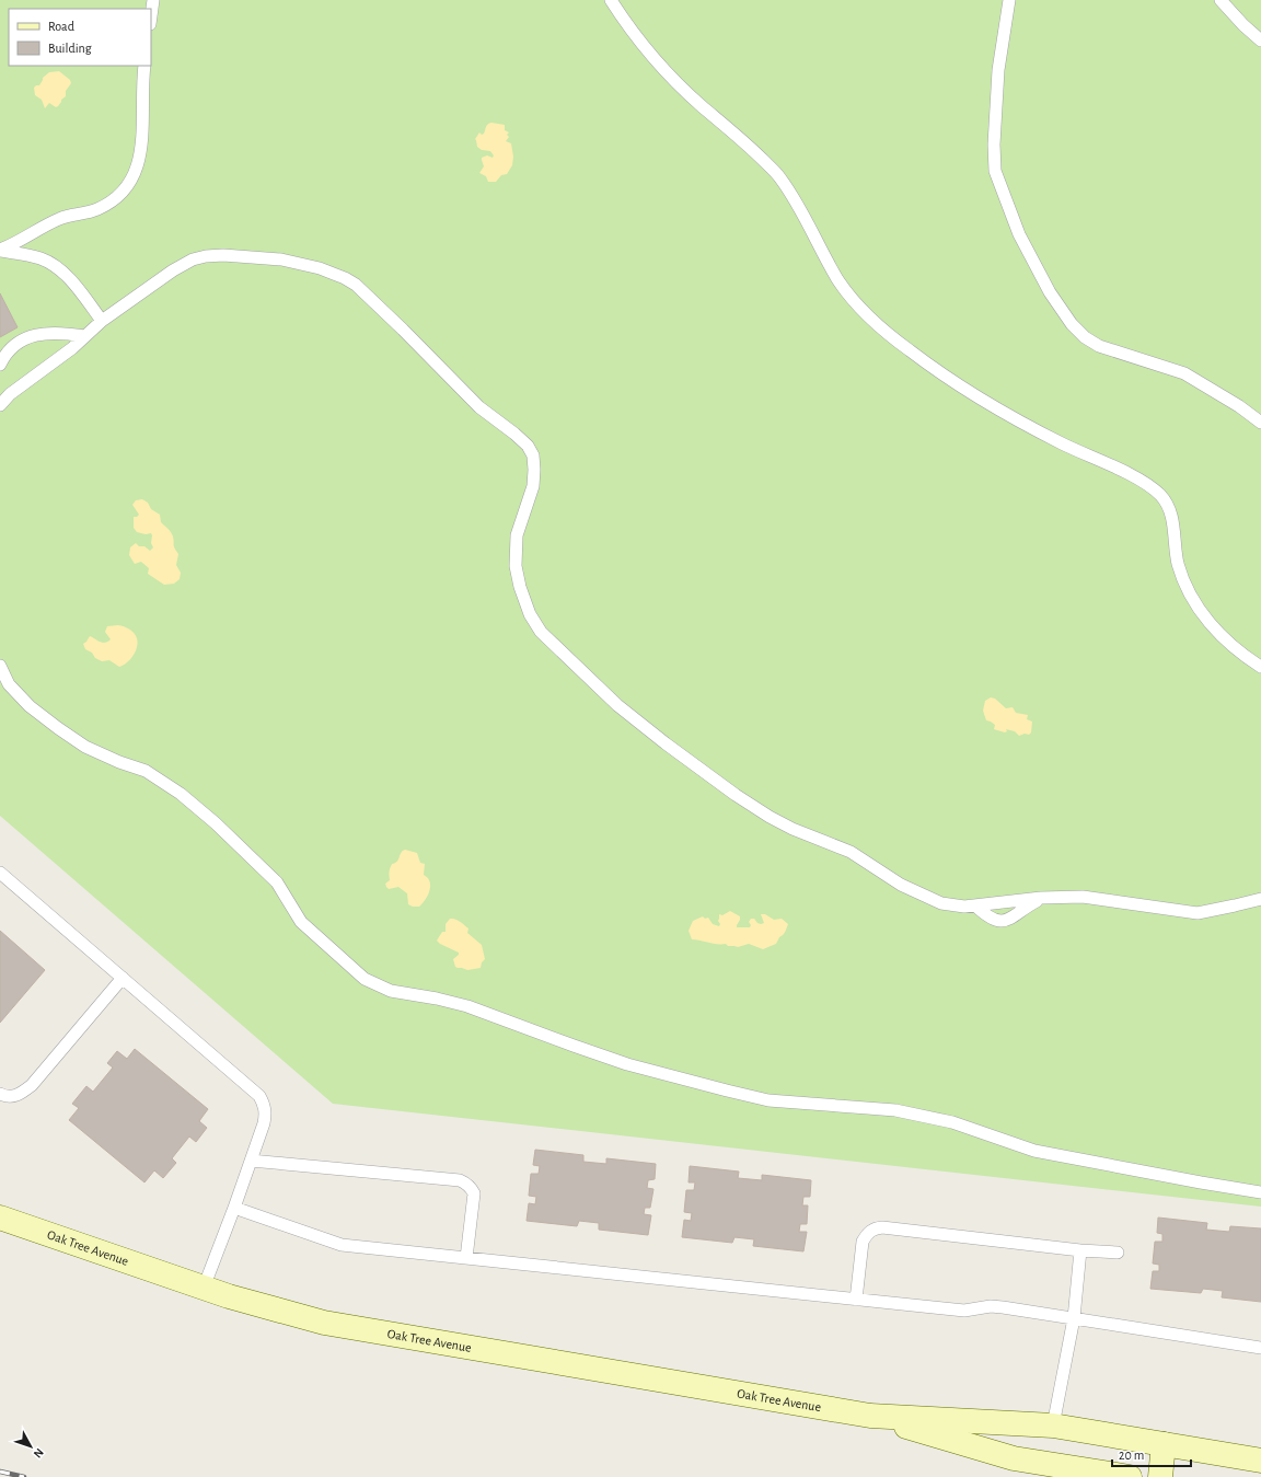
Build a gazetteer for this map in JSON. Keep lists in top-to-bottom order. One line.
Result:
{"streets":{"street":["Oak Tree Avenue"]},"legend":["Road","Building"],"scale_bar":"20 m","north":"bottom right"}
